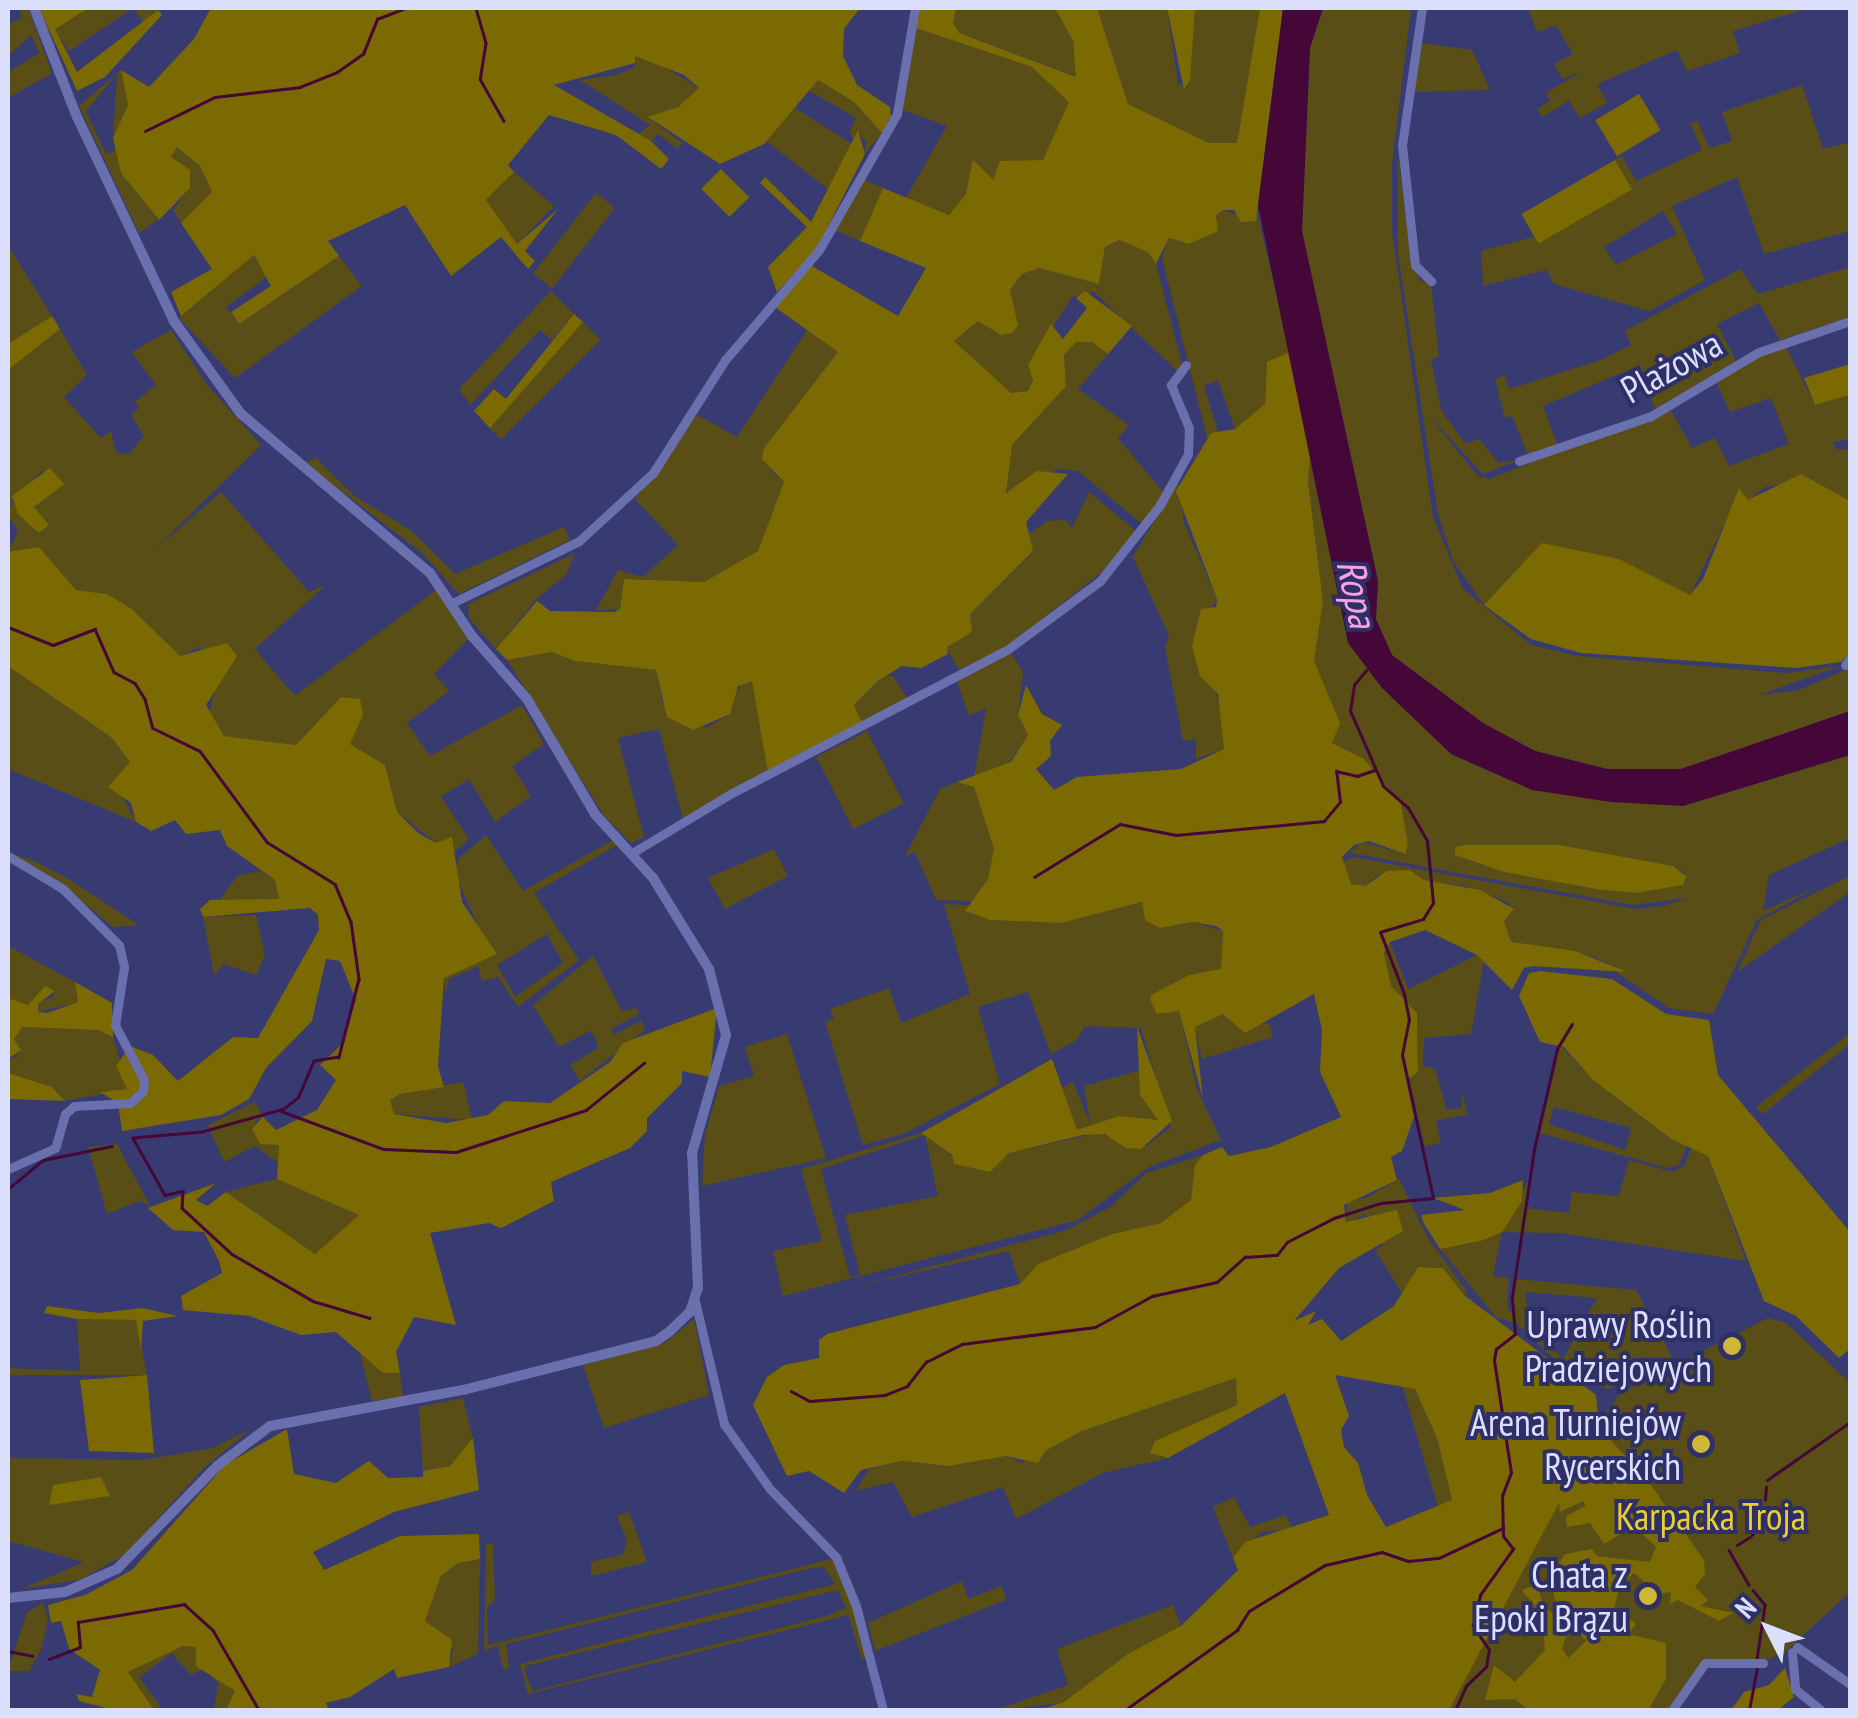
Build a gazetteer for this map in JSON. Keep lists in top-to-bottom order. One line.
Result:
{"streets":{"street":["Plażowa"]},"water":["Ropa"],"parks":["Karpacka Troja"],"places":["Uprawy Roślin Pradziejowych","Arena Turniejów Rycerskich","Chata z Epoki Brązu"],"north":"top left"}
